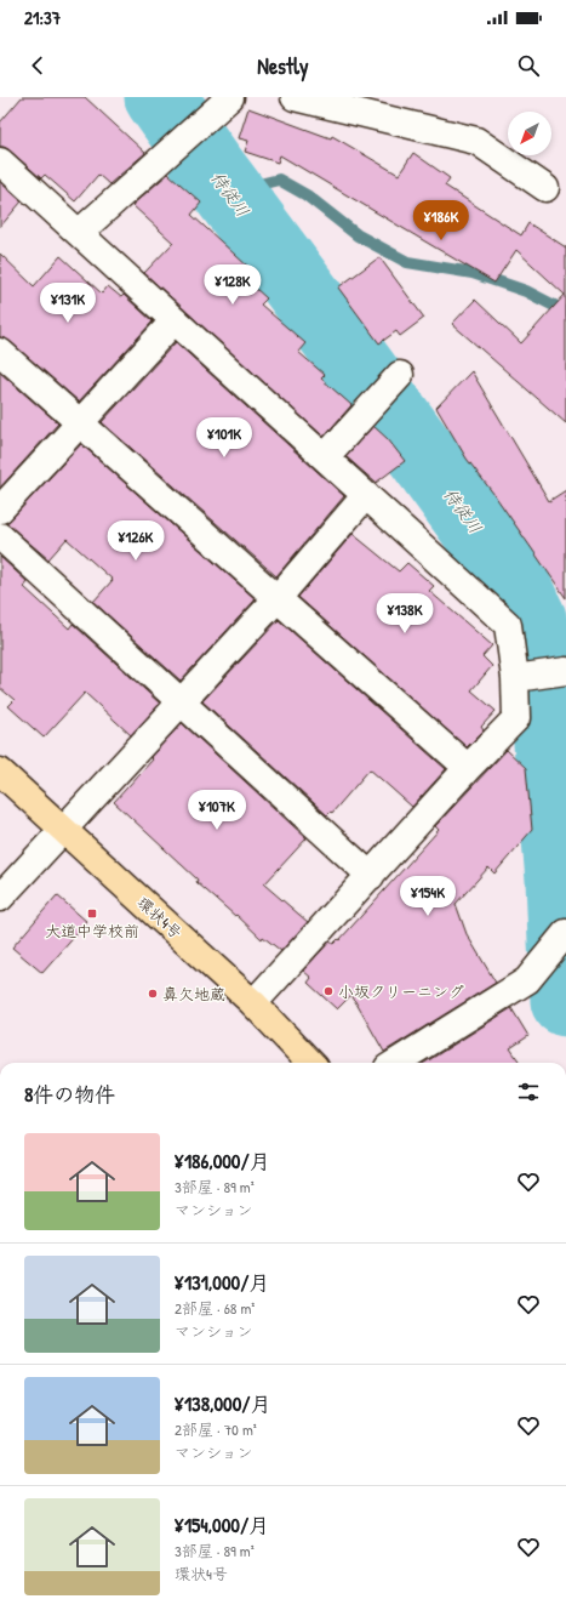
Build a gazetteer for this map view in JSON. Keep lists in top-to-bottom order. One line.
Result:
{"streets":{"main road":["環状4号"]},"water":["侍従川"],"places":{"transit":["大道中学校前"],"other":["小坂クリーニング","鼻欠地蔵"]},"north":"bottom left","page":{"status":"21:37","header":"Nestly","price":["¥186K","¥128K","¥131K","¥101K","¥126K","¥138K","¥107K","¥154K"],"heading":"8件の物件","list":[{"name":"¥186,000/月","note":"3部屋 · 89 m² · マンション"},{"name":"¥131,000/月","note":"2部屋 · 68 m² · マンション"},{"name":"¥138,000/月","note":"2部屋 · 70 m² · マンション"},{"name":"¥154,000/月","note":"3部屋 · 89 m² · 環状4号"}]}}
